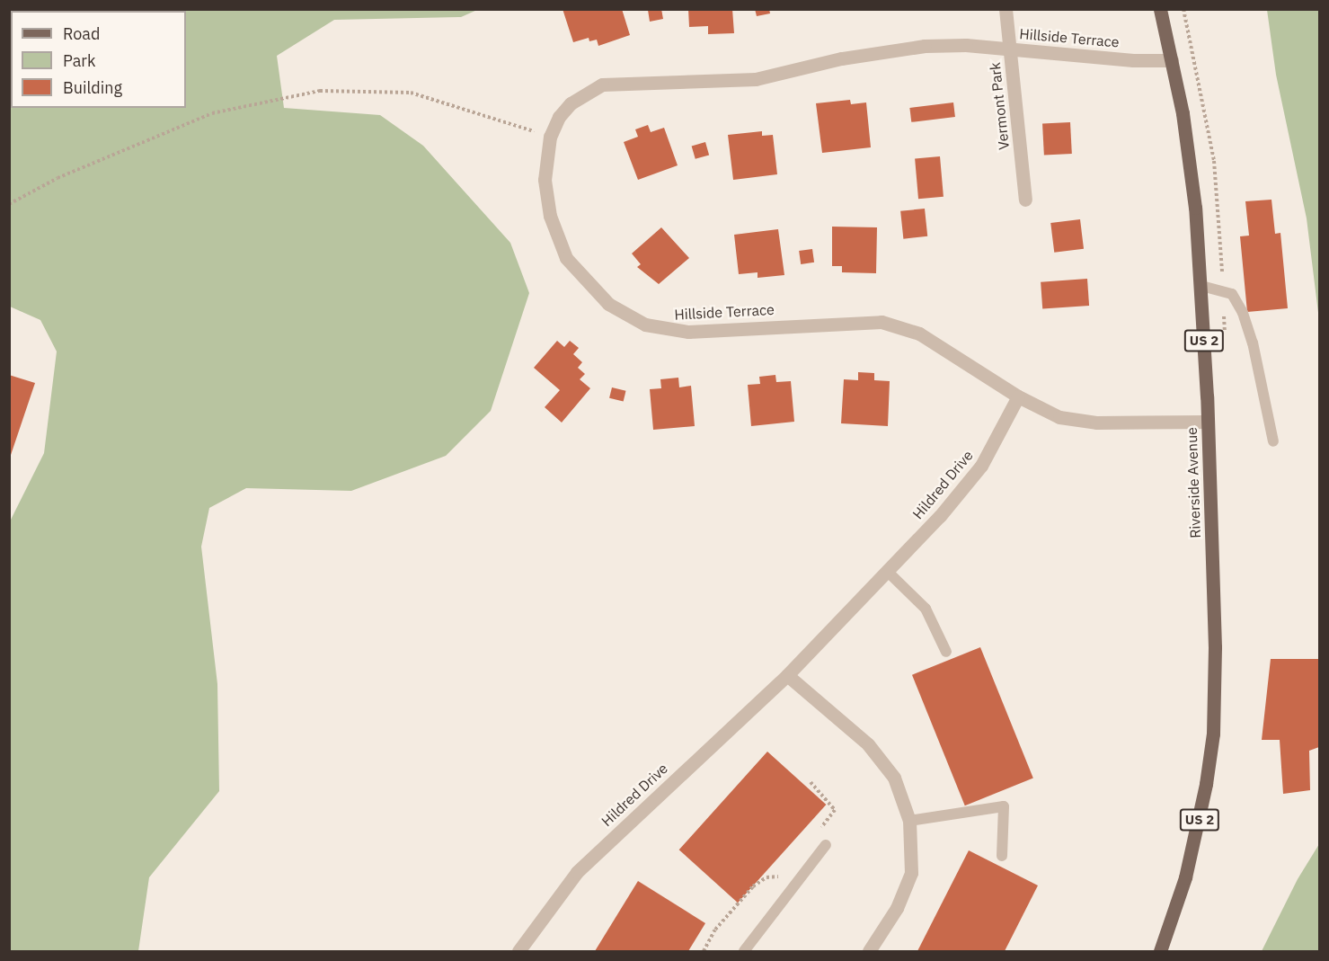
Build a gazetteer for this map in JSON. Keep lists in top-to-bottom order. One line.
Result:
{"streets":{"main road":["US 2","Riverside Avenue"],"street":["Hillside Terrace","Vermont Park","Hildred Drive"]},"crossings":[["Hillside Terrace","Vermont Park"],["Hillside Terrace","Riverside Avenue"],["Hillside Terrace","Hildred Drive"]],"legend":["Road","Park","Building"]}
